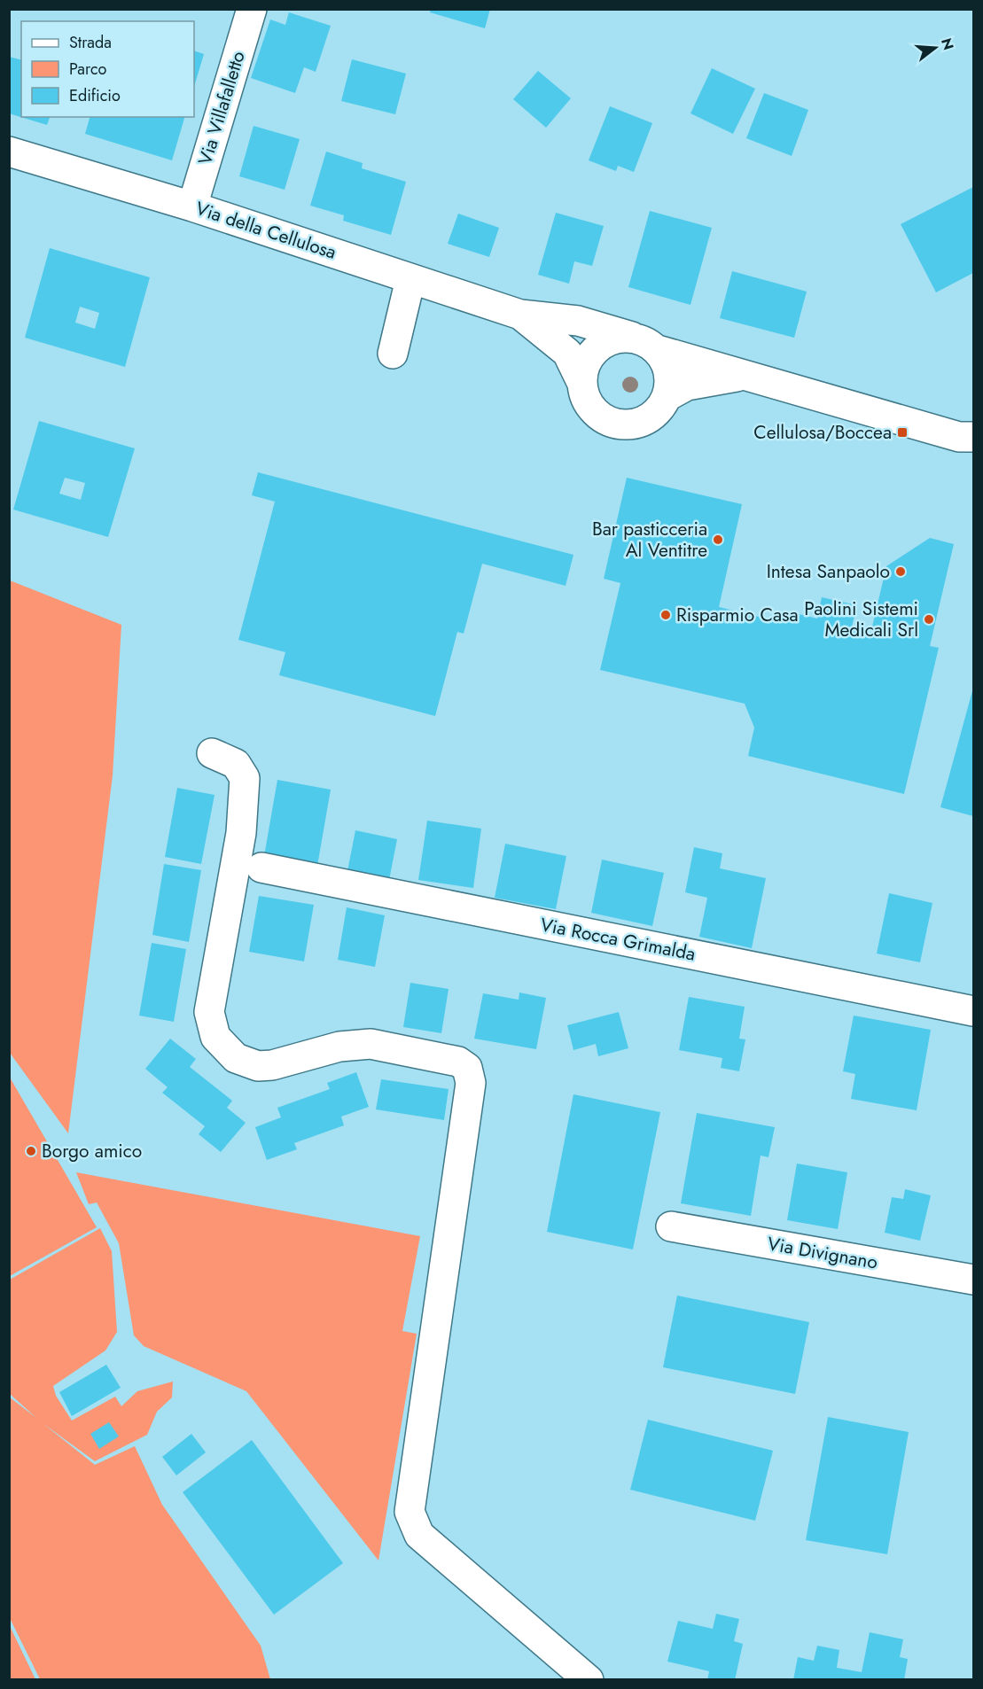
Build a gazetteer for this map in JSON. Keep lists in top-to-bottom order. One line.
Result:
{"streets":{"street":["Via Villafalletto","Via della Cellulosa","Via Rocca Grimalda","Via Divignano"]},"crossings":[["Via Villafalletto","Via della Cellulosa"]],"places":{"transit":["Cellulosa/Boccea"],"other":["Bar pasticceria Al Ventitre","Intesa Sanpaolo","Risparmio Casa","Paolini Sistemi Medicali Srl","Borgo amico"]},"legend":["Strada","Parco","Edificio"],"north":"right"}
